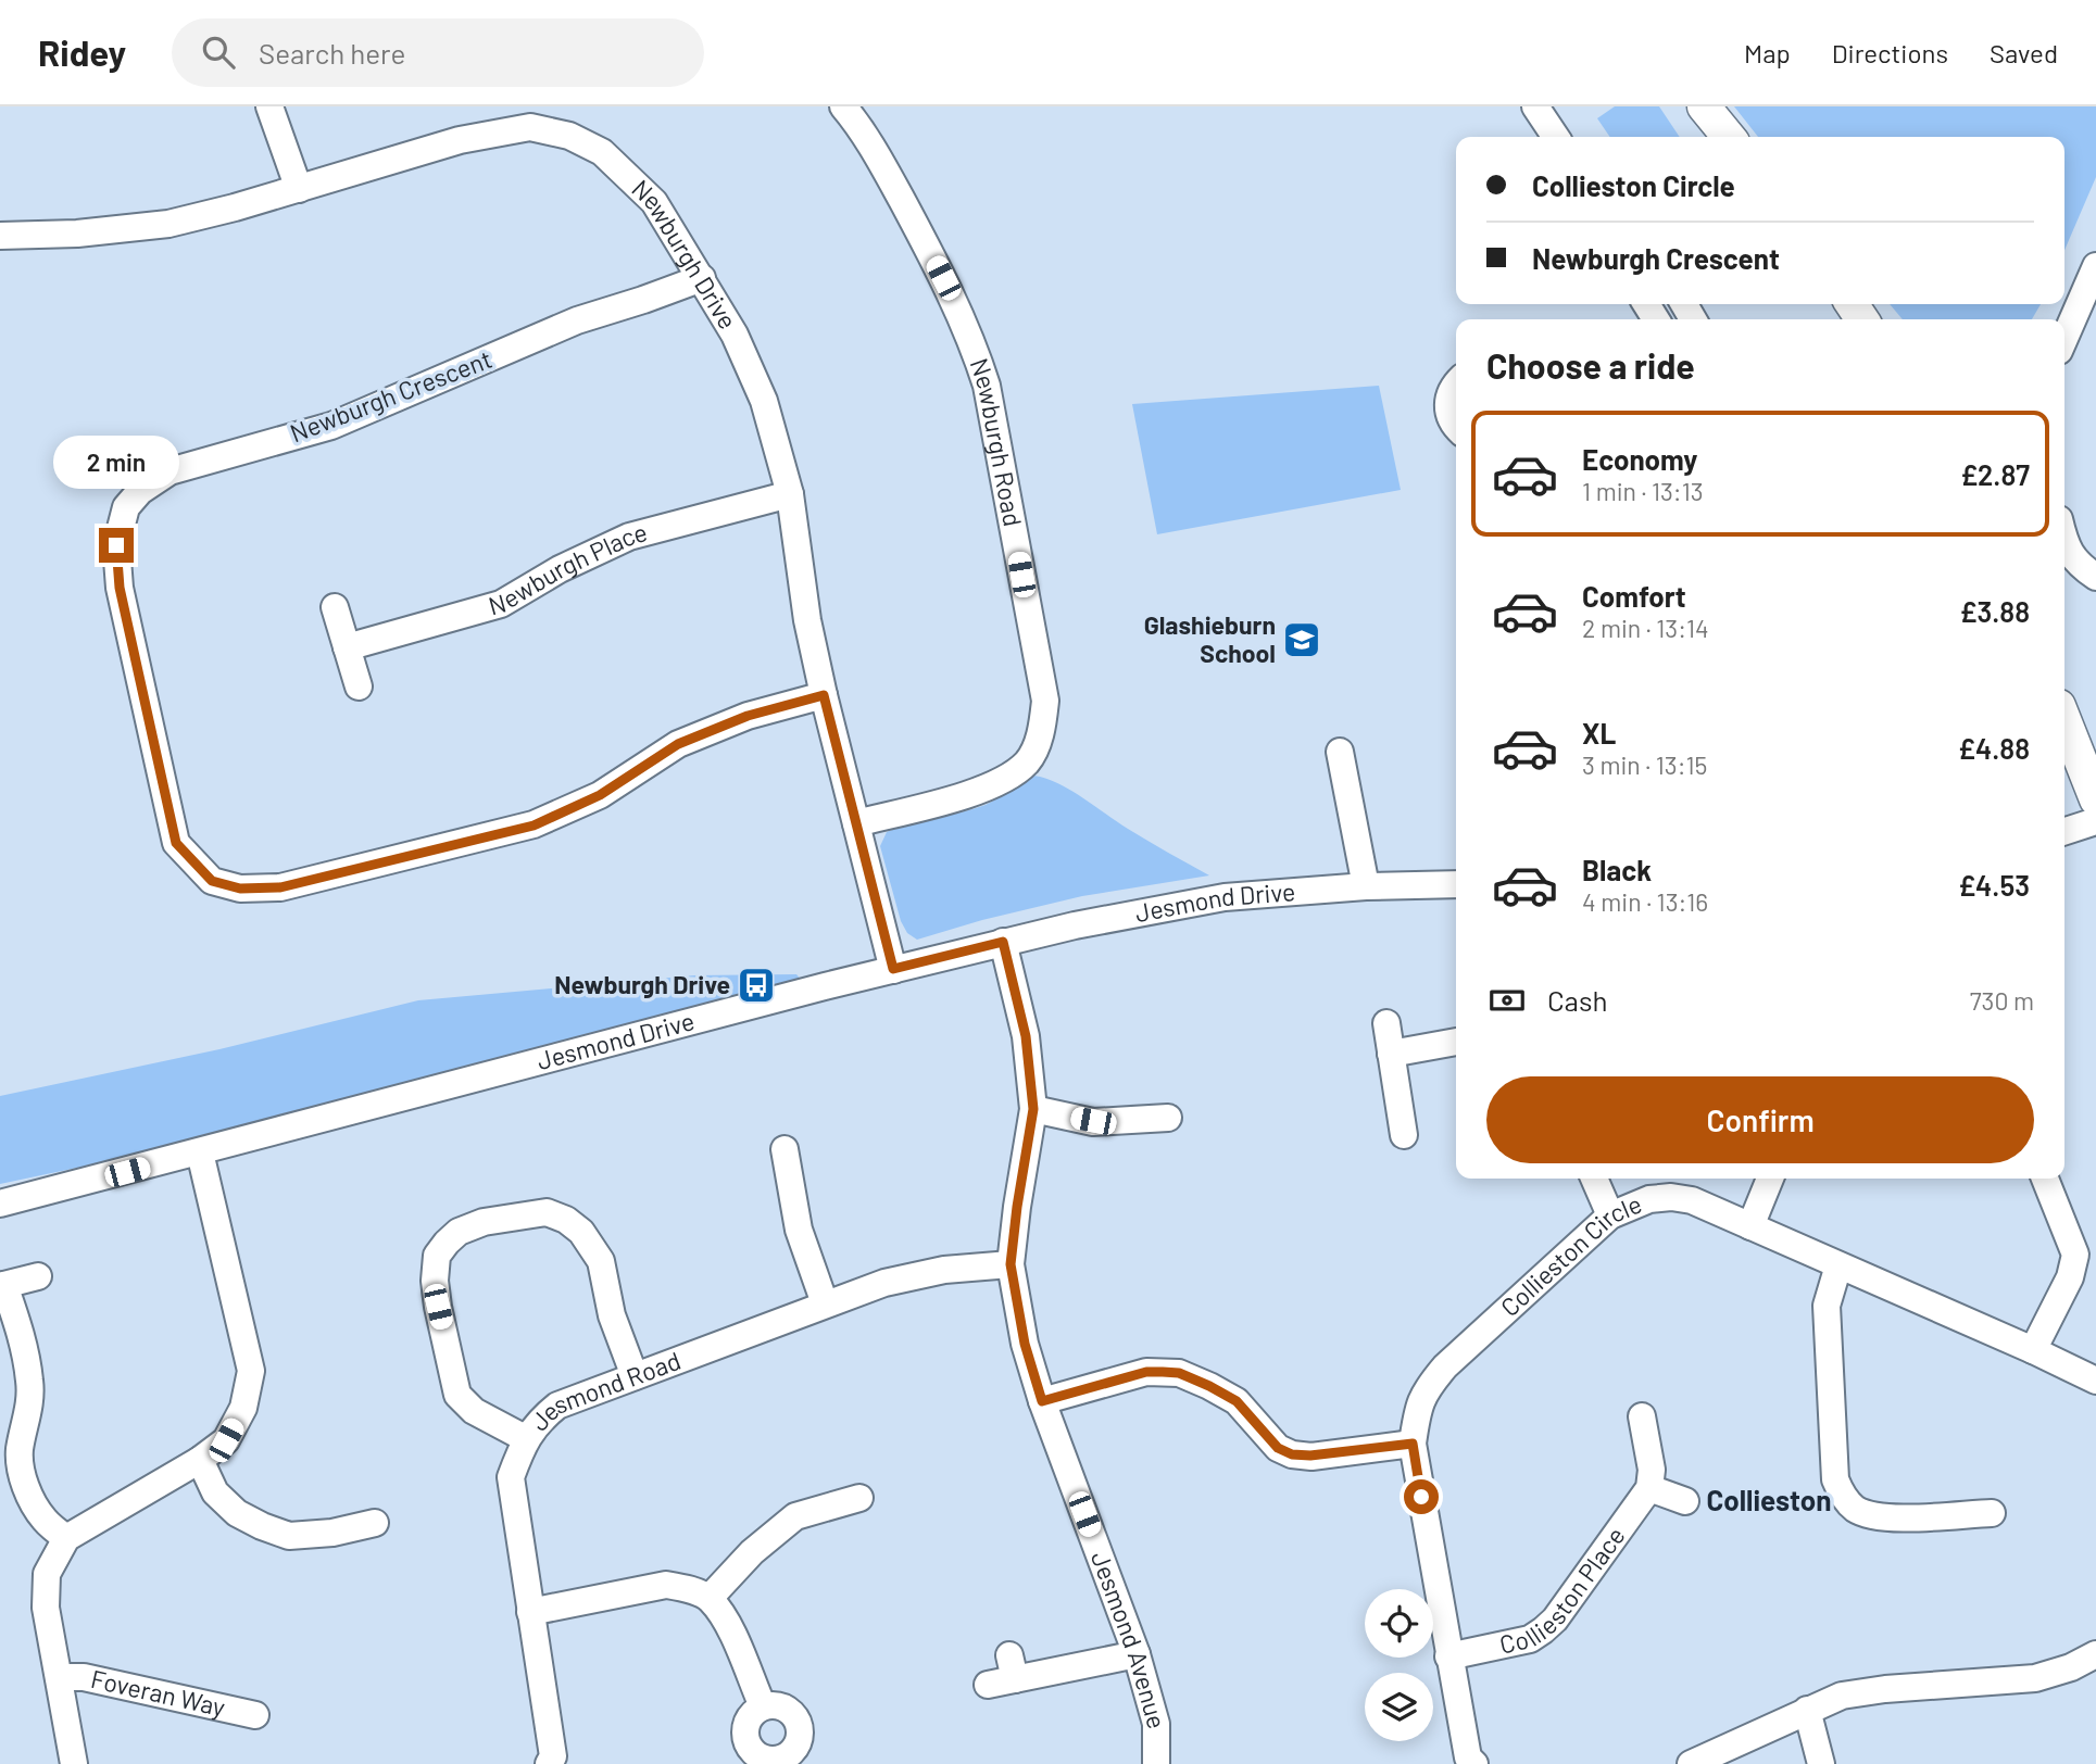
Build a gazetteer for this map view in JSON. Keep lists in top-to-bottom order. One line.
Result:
{"streets":{"street":["Newburgh Drive","Newburgh Crescent","Newburgh Road","Newburgh Place","Jesmond Drive","Collieston Circle","Jesmond Road","Collieston Place","Jesmond Avenue","Foveran Way"]},"crossings":[["Newburgh Drive","Newburgh Crescent"],["Newburgh Drive","Newburgh Road"],["Newburgh Drive","Newburgh Place"],["Newburgh Drive","Jesmond Drive"],["Jesmond Drive","Jesmond Avenue"],["Collieston Circle","Collieston Place"],["Jesmond Road","Jesmond Avenue"]],"districts":["Collieston"],"places":{"school or university":["Glashieburn School"],"bus stop":["Newburgh Drive"]},"page":{"header":"Ridey","search":"Search here","nav":["Map","Directions","Saved"],"banner":["Collieston Circle","Newburgh Crescent"],"heading":"Choose a ride","list":[{"name":"Economy","note":"1 min · 13:13","value":"£2.87"},{"name":"Comfort","note":"2 min · 13:14","value":"£3.88"},{"name":"XL","note":"3 min · 13:15","value":"£4.88"},{"name":"Black","note":"4 min · 13:16","value":"£4.53"}],"bubble":"2 min","pay":["Cash","730 m"],"buttons":"Confirm"}}
